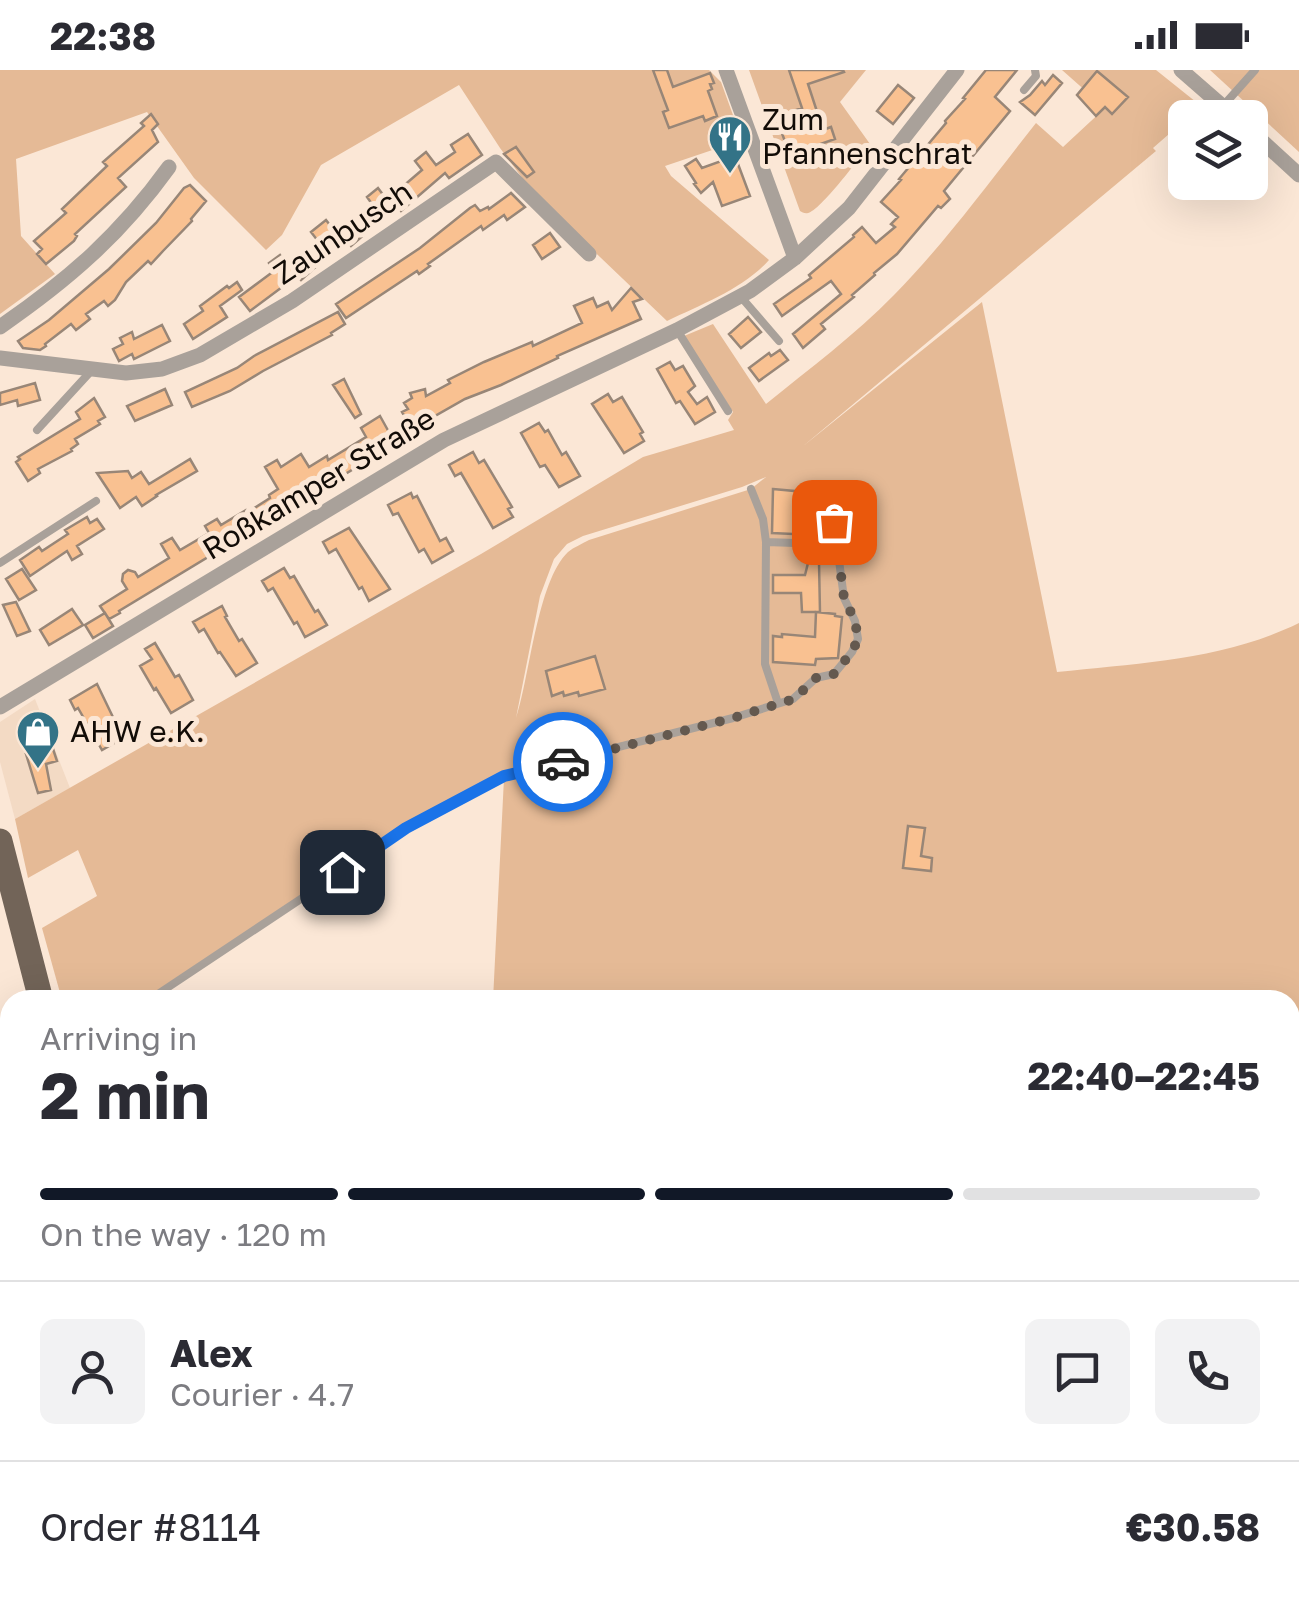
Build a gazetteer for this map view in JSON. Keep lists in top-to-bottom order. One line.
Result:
{"streets":{"street":["Zaunbusch","Roßkamper Straße"]},"places":{"restaurant":["Zum Pfannenschrat"],"shop":["AHW e.K."]},"page":{"status":"22:38","heading":["2 min","Arriving in","22:40–22:45"],"panel":["Alex","Courier · 4.7","Order #8114","€30.58"],"bar":"On the way · 120 m"}}
